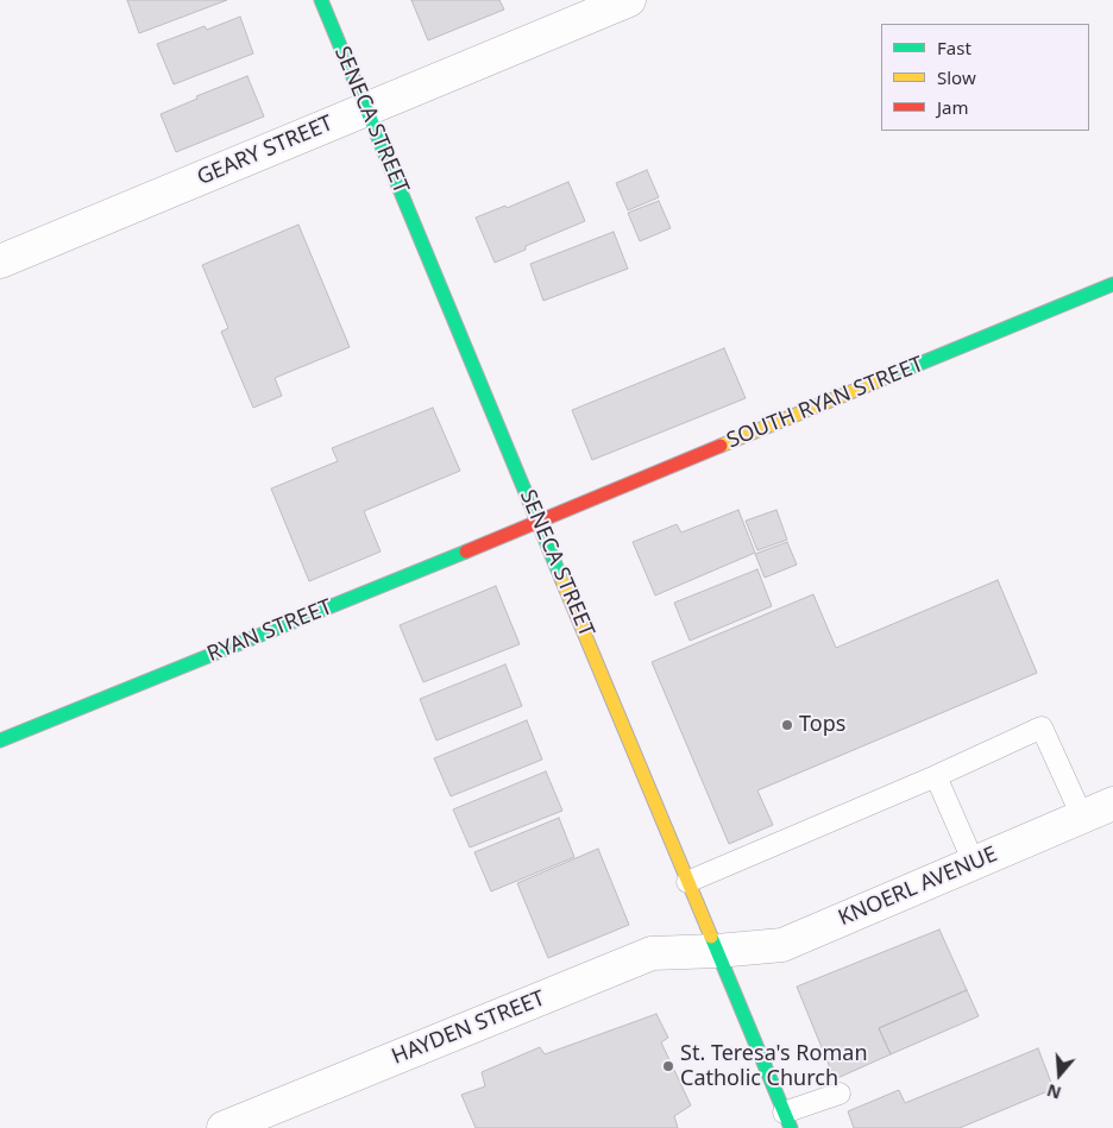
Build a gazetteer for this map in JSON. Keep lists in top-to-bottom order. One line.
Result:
{"streets":{"main road":["SENECA STREET","SOUTH RYAN STREET","RYAN STREET"],"street":["GEARY STREET","KNOERL AVENUE","HAYDEN STREET"]},"crossings":[["SENECA STREET","GEARY STREET"],["SENECA STREET","SOUTH RYAN STREET"],["SENECA STREET","RYAN STREET"],["SENECA STREET","KNOERL AVENUE"],["SENECA STREET","HAYDEN STREET"],["SOUTH RYAN STREET","RYAN STREET"],["KNOERL AVENUE","HAYDEN STREET"]],"places":["Tops","St. Teresa's Roman Catholic Church"],"legend":["Fast","Slow","Jam"],"north":"bottom"}
